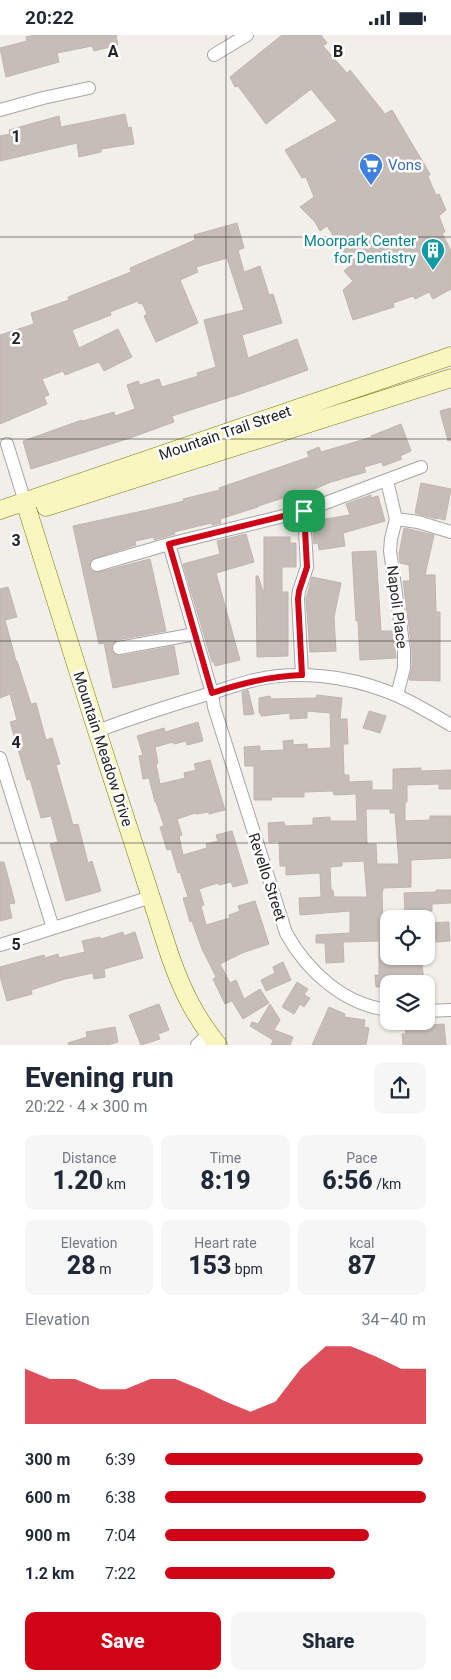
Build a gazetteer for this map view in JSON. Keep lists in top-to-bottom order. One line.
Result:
{"streets":{"street":["Mountain Trail Street","Napoli Place","Mountain Meadow Drive","Revello Street"]},"crossings":[["Mountain Trail Street","Mountain Meadow Drive"]],"places":{"supermarket":["Vons"],"building":["Moorpark Center for Dentistry"]},"page":{"status":"20:22","heading":["Evening run","20:22 · 4 × 300 m"],"stats":[["Distance","1.20 km"],["Time","8:19"],["Pace","6:56 /km"],["Elevation","28 m"],["Heart rate","153 bpm"],["kcal","87"]],"chart":["Elevation","34–40 m"],"list":[{"name":"300 m","note":"6:39"},{"name":"600 m","note":"6:38"},{"name":"900 m","note":"7:04"},{"name":"1.2 km","note":"7:22"}],"buttons":["Save","Share"]},"grid":{"columns":["A","B"],"rows":["1","2","3","4","5"]}}
